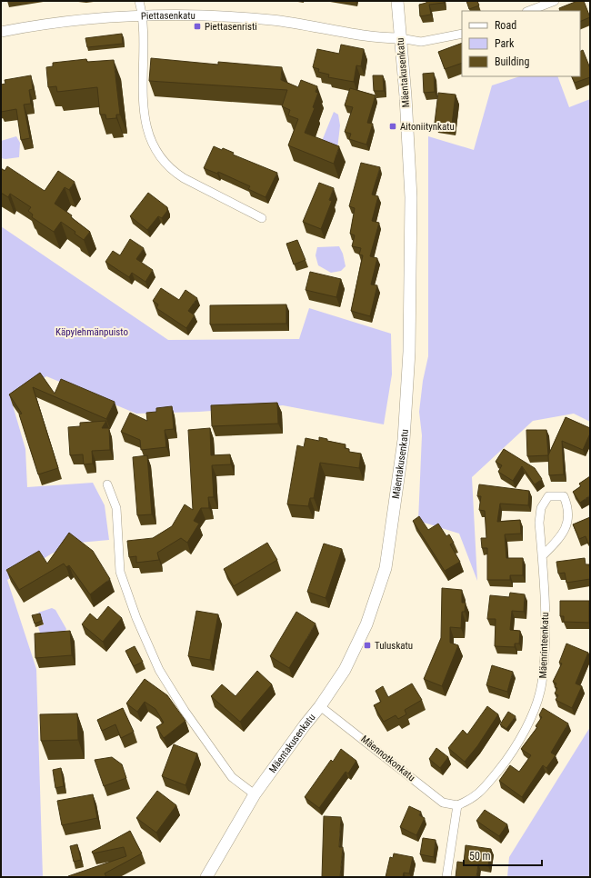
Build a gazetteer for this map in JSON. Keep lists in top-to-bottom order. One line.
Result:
{"streets":{"main road":["Mäentakusenkatu"],"street":["Piettasenkatu","Mäenrinteenkatu","Mäennotkonkatu"]},"crossings":[["Piettasenkatu","Mäentakusenkatu"],["Mäentakusenkatu","Mäennotkonkatu"],["Mäenrinteenkatu","Mäennotkonkatu"]],"parks":["Käpylehmänpuisto"],"places":{"transit":["Piettasenristi","Aitoniitynkatu","Tuluskatu"]},"legend":["Road","Park","Building"],"scale_bar":"50 m"}
